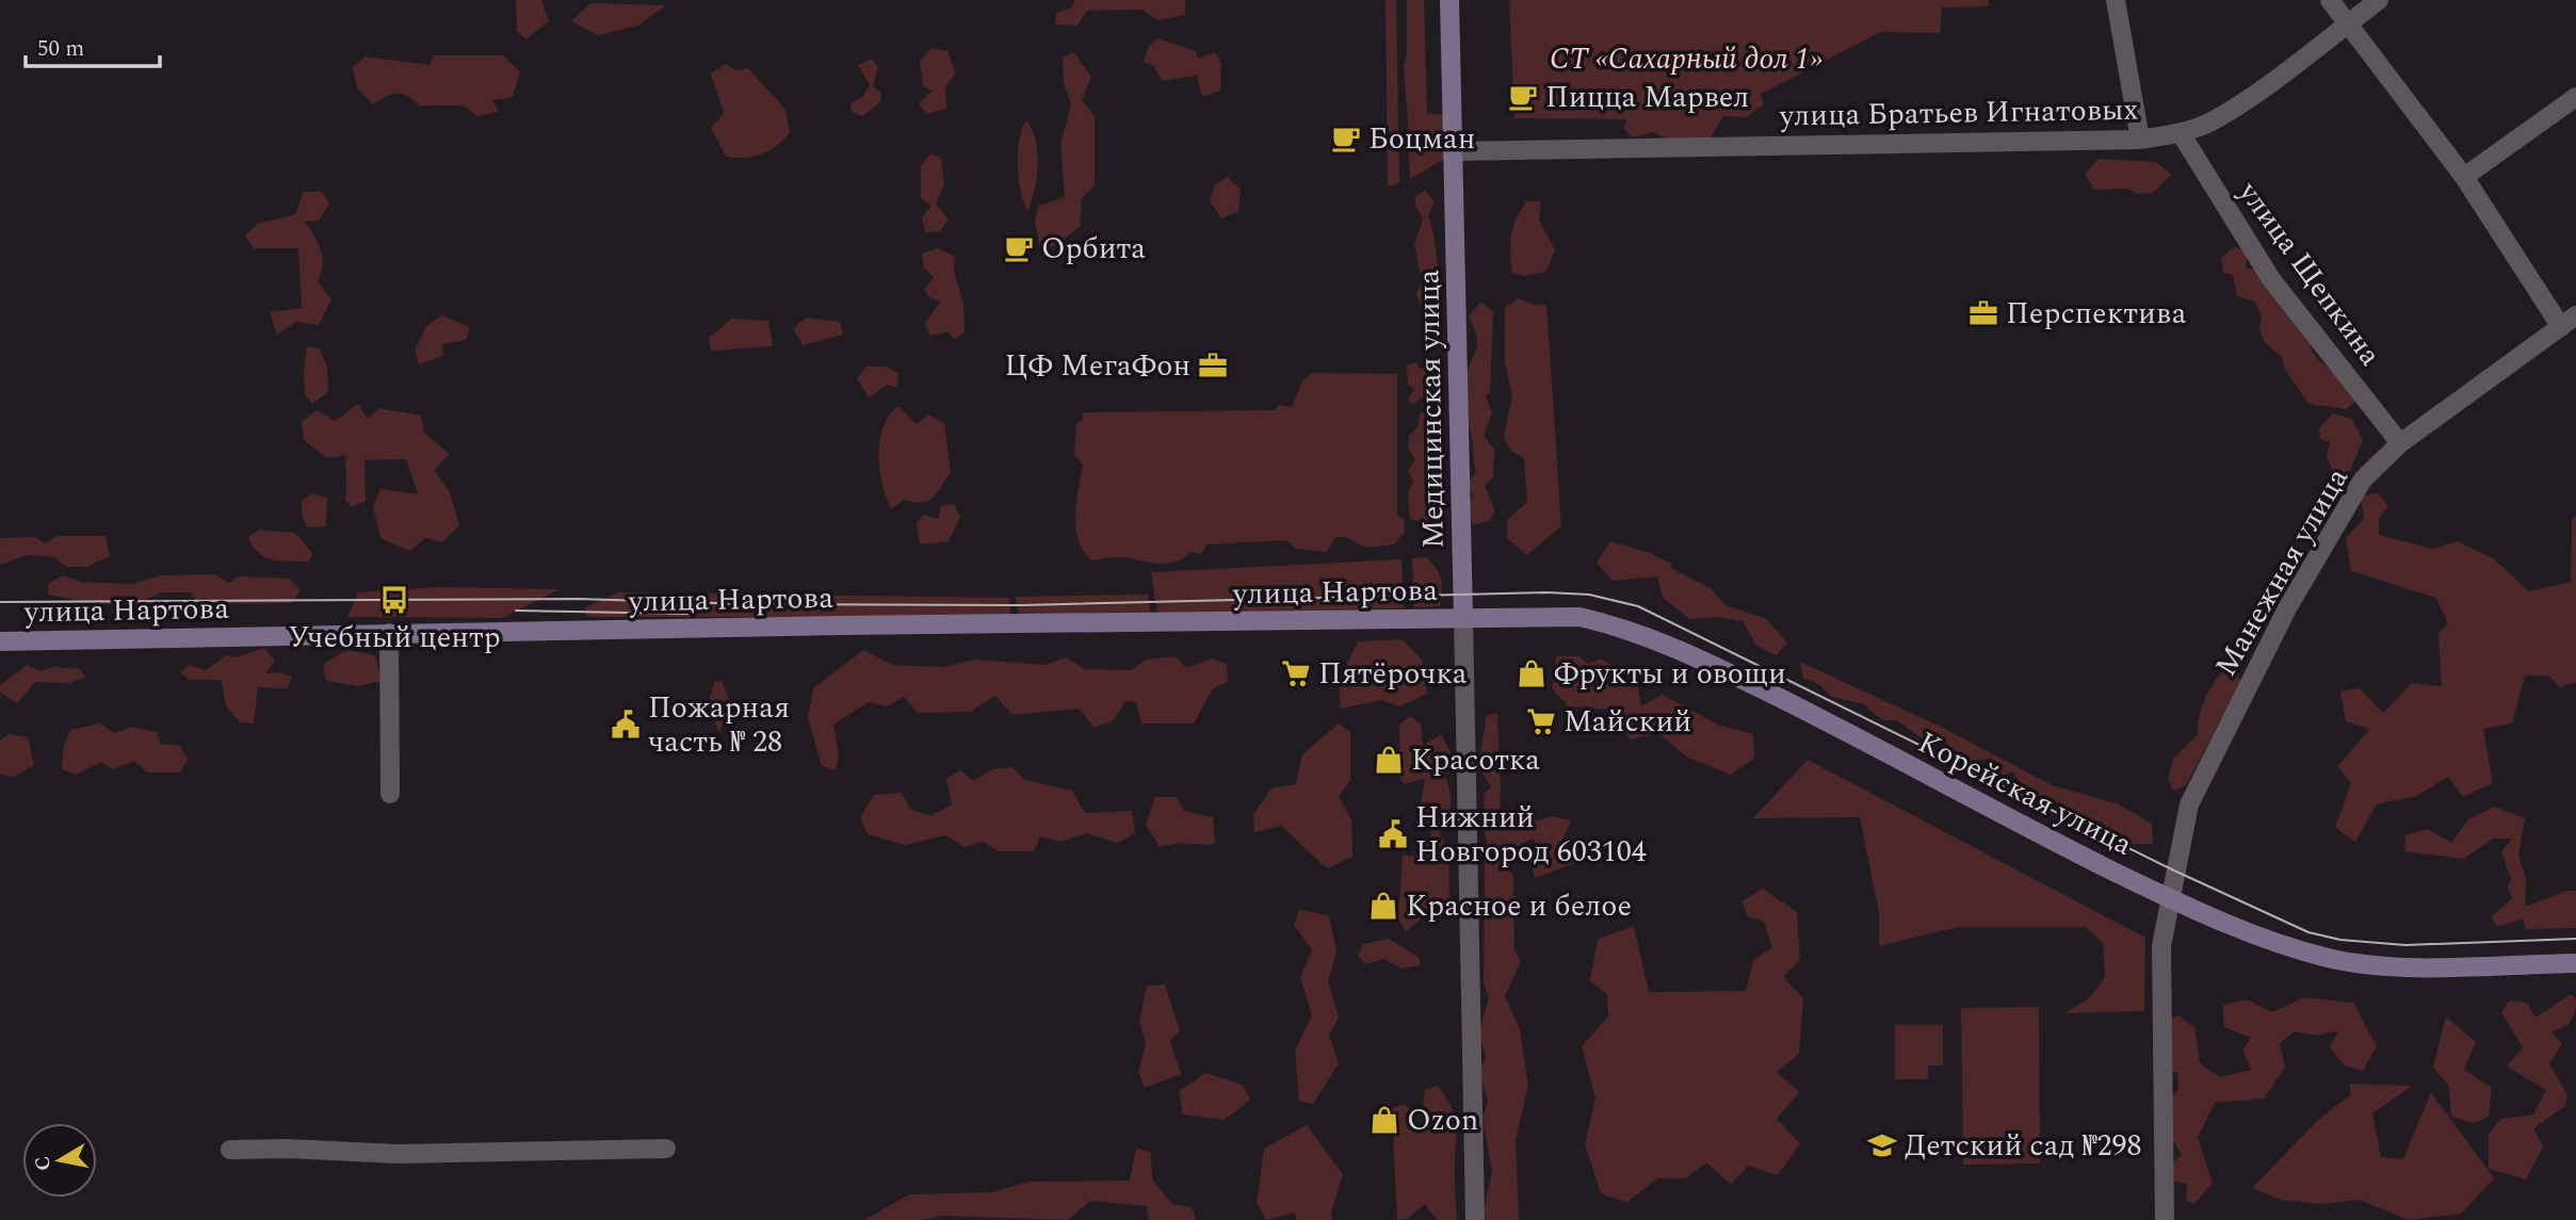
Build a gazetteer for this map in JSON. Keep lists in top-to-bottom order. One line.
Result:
{"streets":{"street":["улица Братьев Игнатовых","улица Щепкина","Медицинская улица","Манежная улица","улица Нартова","Корейская улица"]},"crossings":[["улица Братьев Игнатовых","улица Щепкина"],["улица Братьев Игнатовых","Медицинская улица"],["улица Щепкина","Манежная улица"],["Медицинская улица","улица Нартова"],["Медицинская улица","Корейская улица"],["Манежная улица","Корейская улица"],["улица Нартова","Корейская улица"]],"parks":["СТ «Сахарный дол 1»"],"places":{"cafe":["Пицца Марвел","Боцман","Орбита"],"office":["Перспектива","ЦФ МегаФон"],"bus stop":["Учебный центр"],"supermarket":["Пятёрочка","Майский"],"shop":["Фрукты и овощи","Красотка","Красное и белое","Ozon"],"public building":["Пожарная часть № 28","Нижний Новгород 603104"],"school or university":["Детский сад №298"]},"scale_bar":"50 m","north":"left"}
